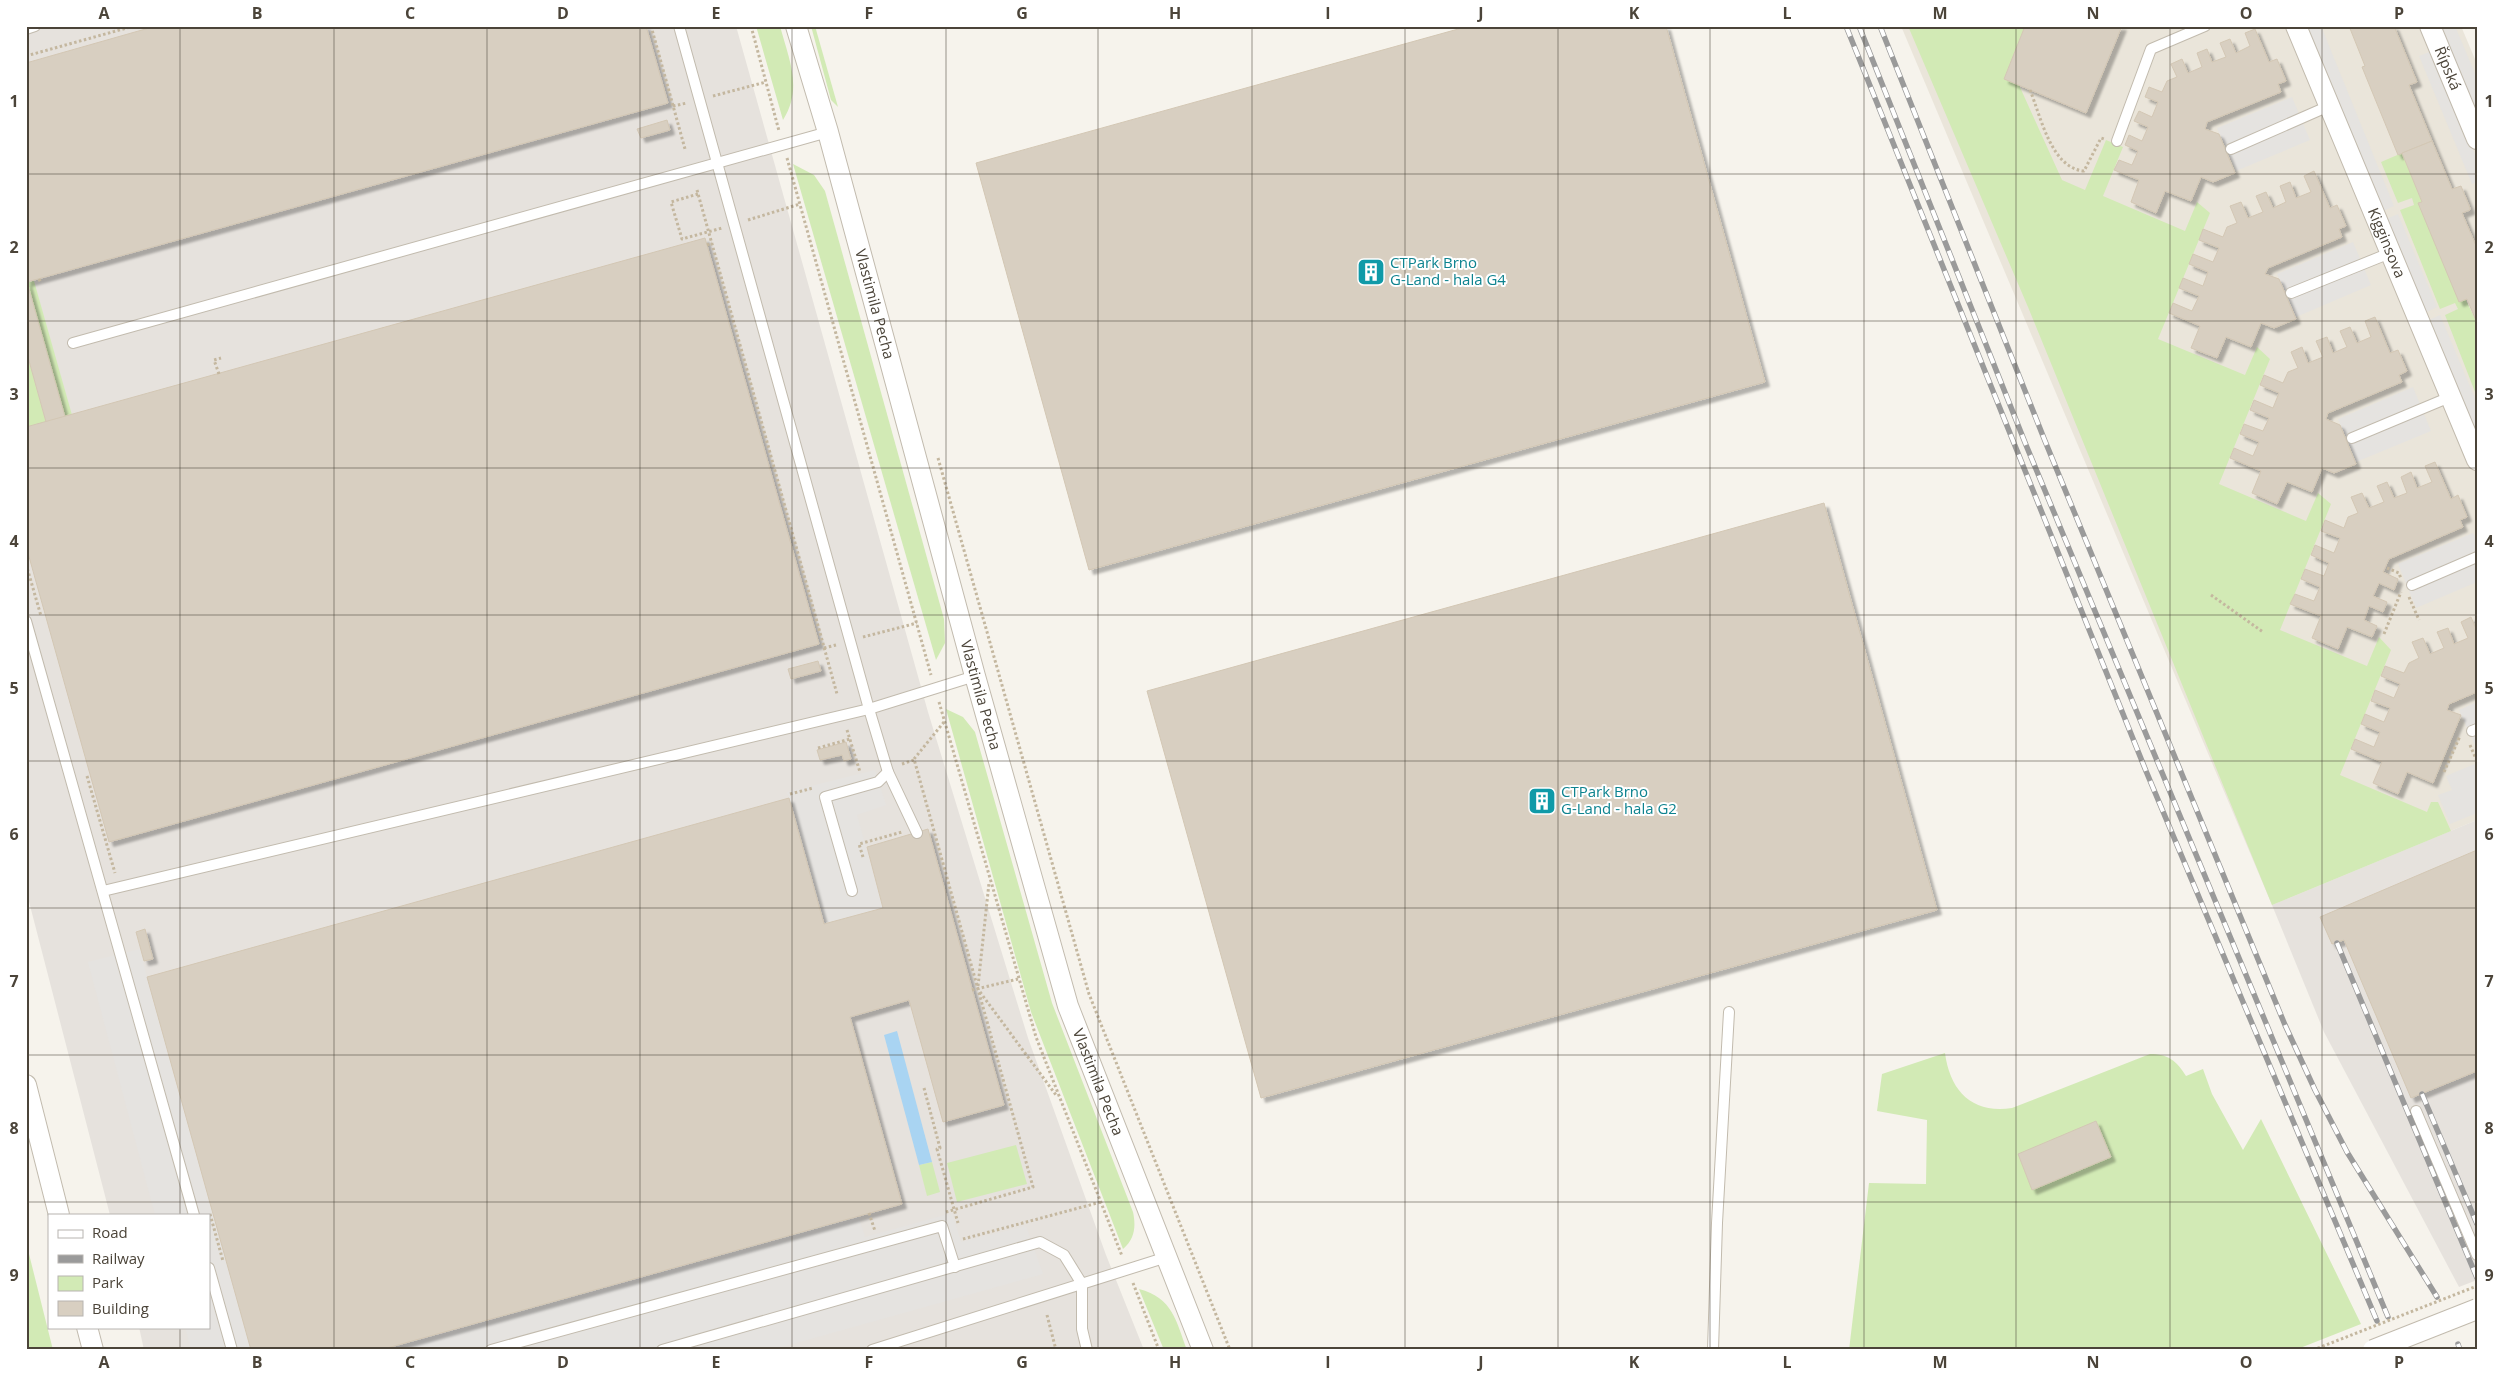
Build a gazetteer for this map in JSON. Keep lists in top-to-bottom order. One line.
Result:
{"streets":{"street":["Řípská","Kigginsova","Vlastimila Pecha"]},"places":{"building":["CTPark Brno G-Land - hala G4","CTPark Brno G-Land - hala G2"]},"legend":["Road","Railway","Park","Building"],"grid":{"columns":["A","B","C","D","E","F","G","H","I","J","K","L","M","N","O","P"],"rows":["1","2","3","4","5","6","7","8","9"]}}
